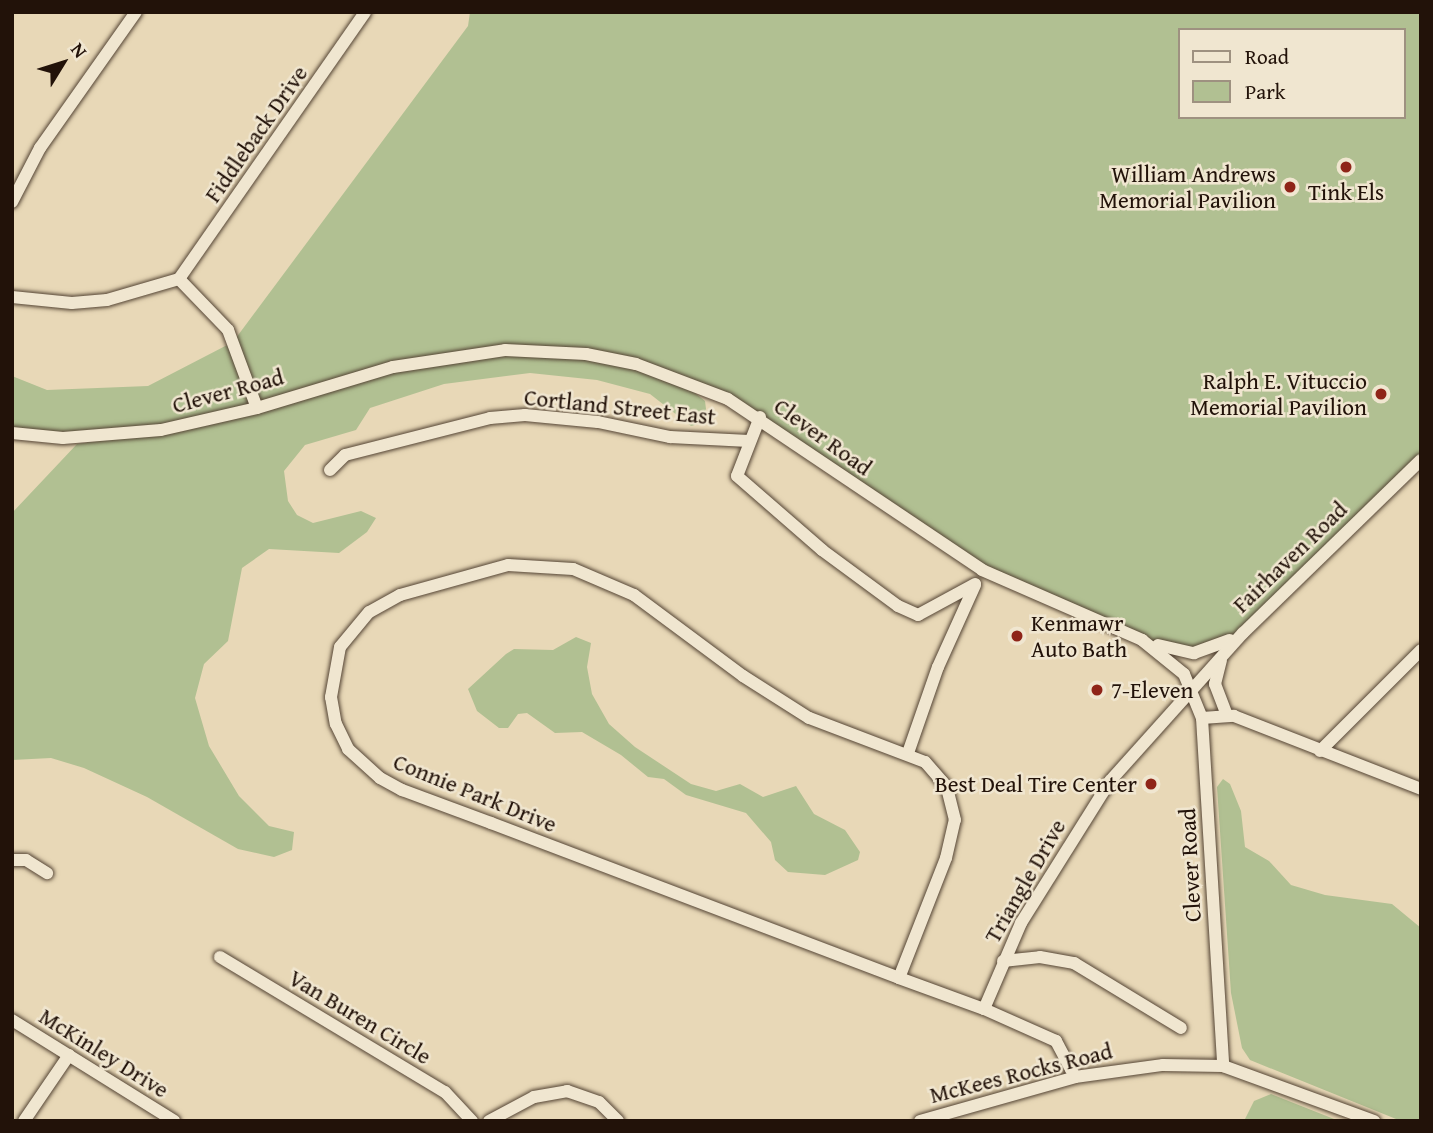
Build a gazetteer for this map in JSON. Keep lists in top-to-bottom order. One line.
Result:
{"streets":{"street":["Fiddleback Drive","Clever Road","Cortland Street East","Fairhaven Road","Connie Park Drive","Triangle Drive","Van Buren Circle","McKinley Drive","McKees Rocks Road"]},"crossings":[["Clever Road","Fairhaven Road"],["Clever Road","Triangle Drive"],["Clever Road","McKees Rocks Road"],["Fairhaven Road","Triangle Drive"],["Connie Park Drive","Triangle Drive"]],"places":["Tink Els","William Andrews Memorial Pavilion","Ralph E. Vituccio Memorial Pavilion","Kenmawr Auto Bath","7-Eleven","Best Deal Tire Center"],"legend":["Road","Park"],"north":"top right"}
